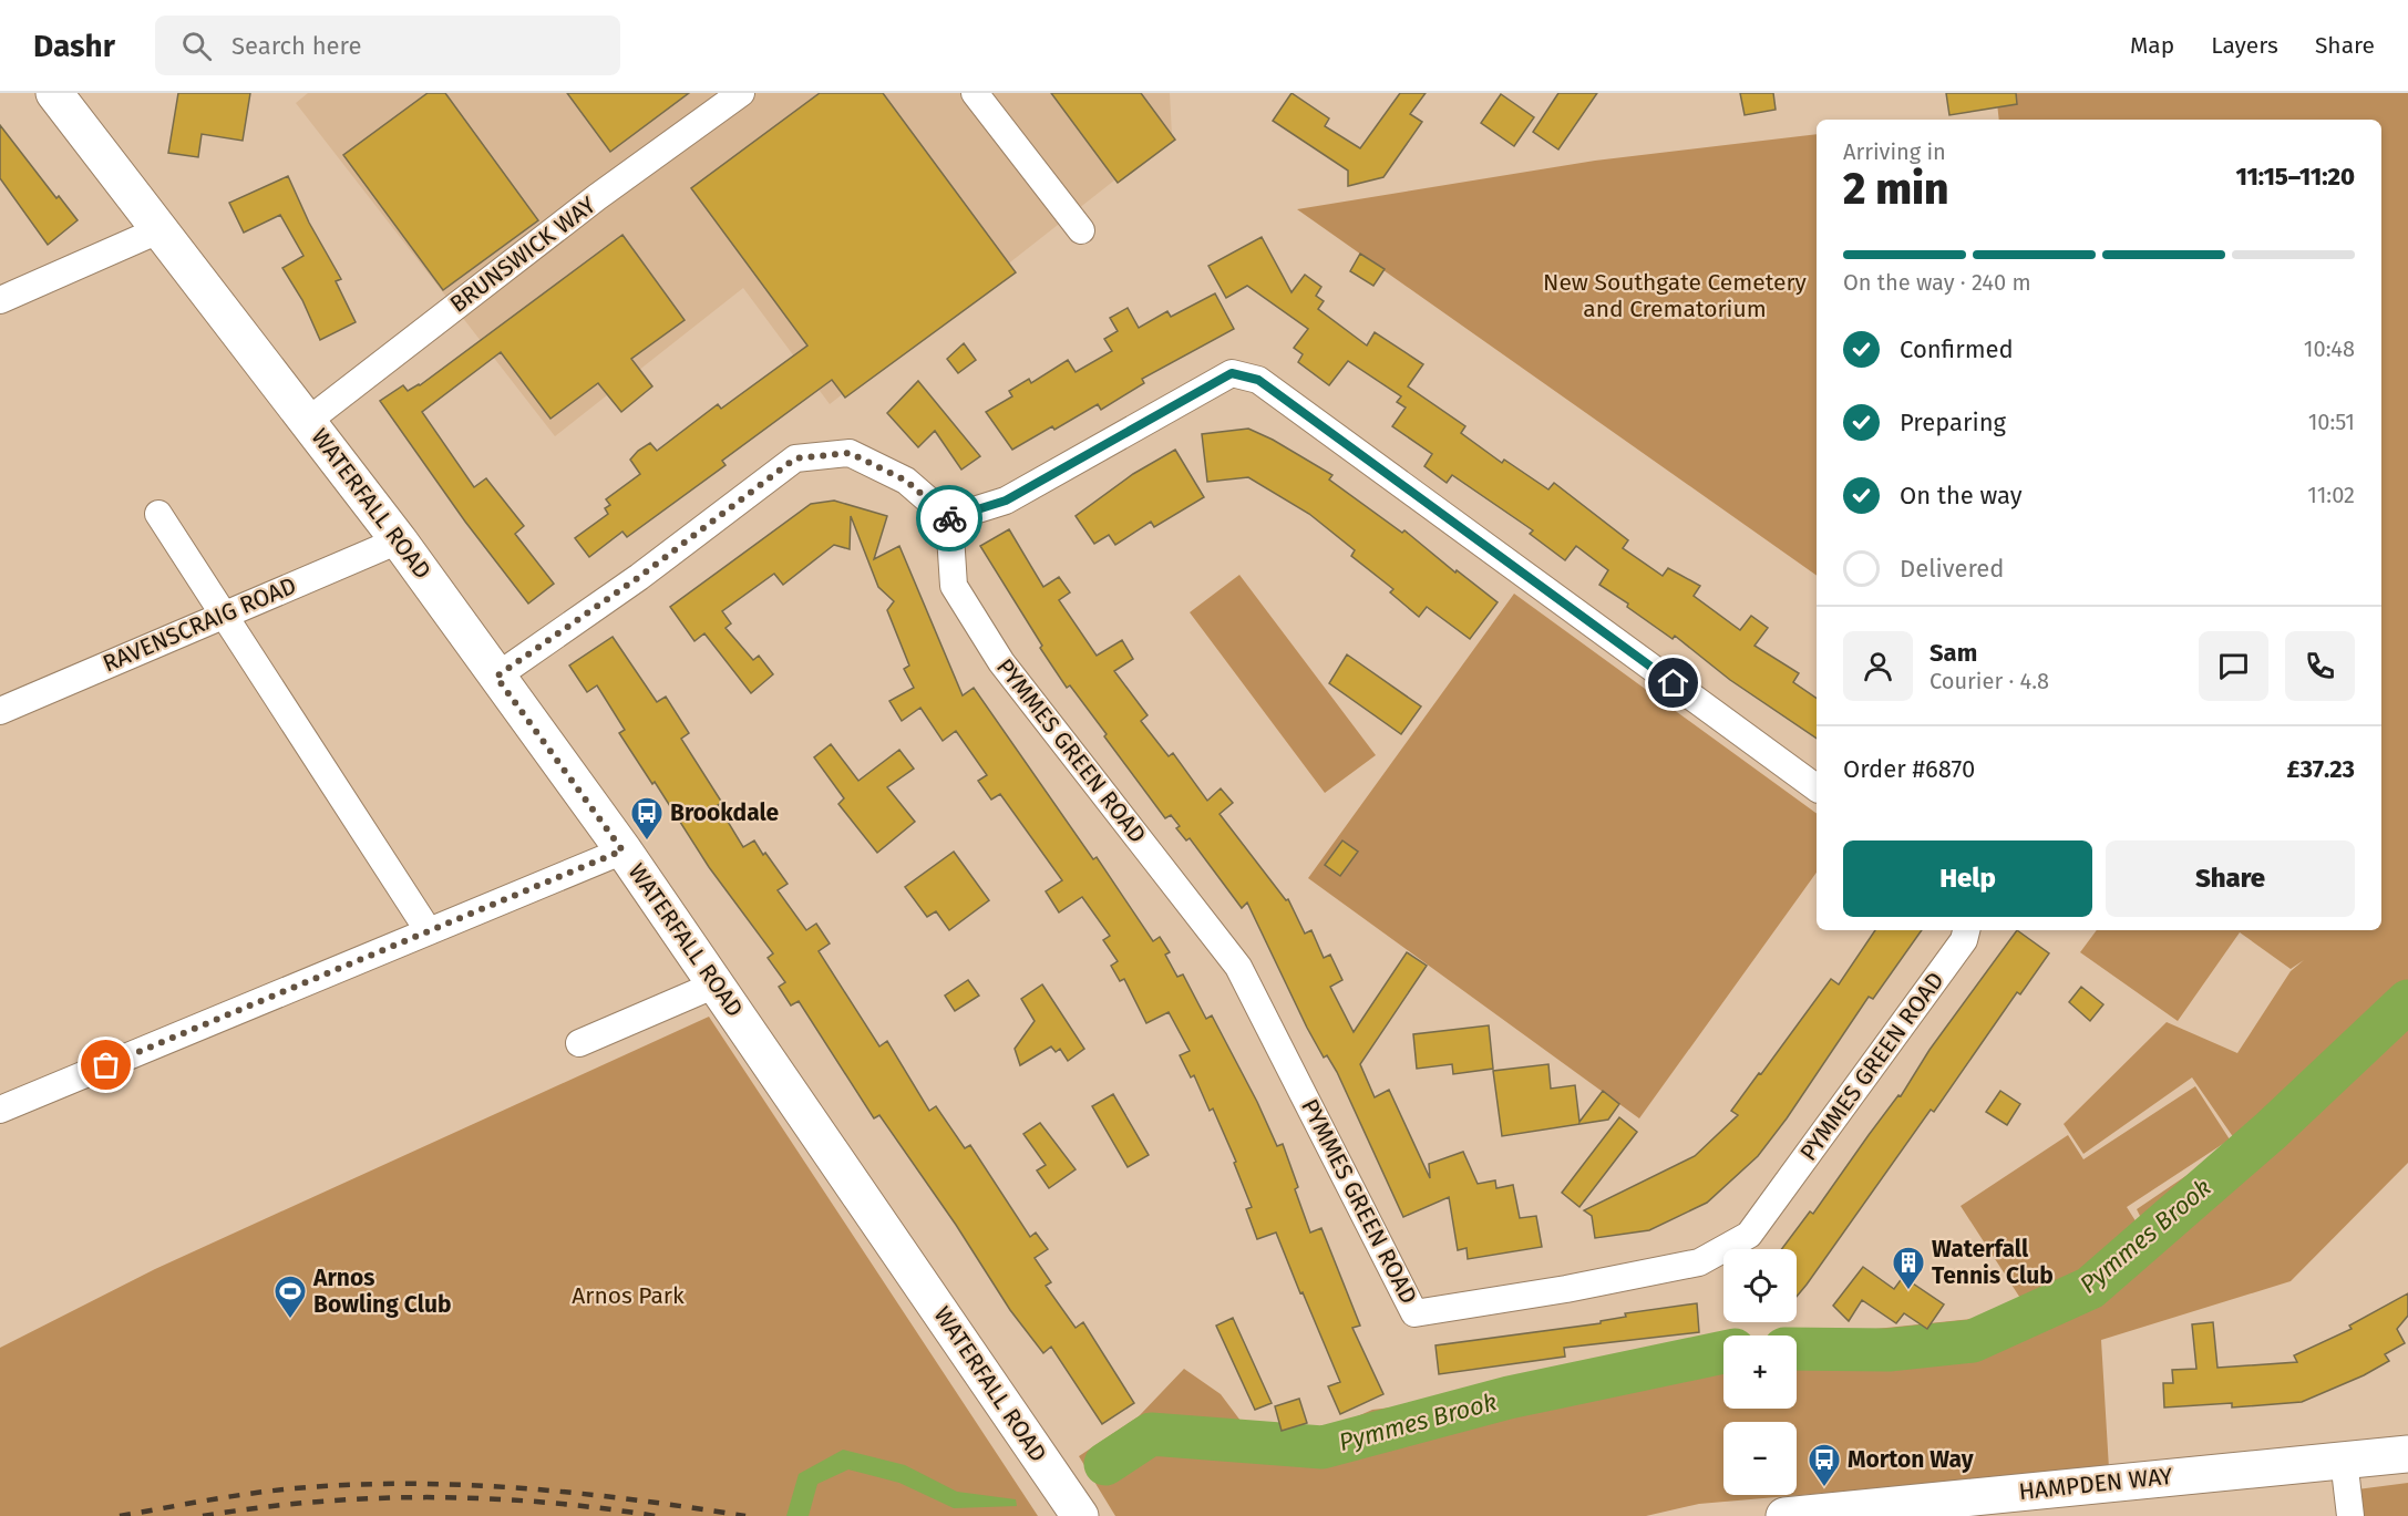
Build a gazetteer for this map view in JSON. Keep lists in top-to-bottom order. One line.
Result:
{"streets":{"main road":["WATERFALL ROAD","HAMPDEN WAY"],"street":["BRUNSWICK WAY","RAVENSCRAIG ROAD","PYMMES GREEN ROAD"]},"crossings":[["BRUNSWICK WAY","WATERFALL ROAD"],["WATERFALL ROAD","RAVENSCRAIG ROAD"]],"water":["Pymmes Brook"],"parks":["New Southgate Cemetery and Crematorium","Arnos Park"],"places":{"bus stop":["Brookdale","Morton Way"],"building":["Waterfall Tennis Club"],"sports":["Arnos Bowling Club"]},"page":{"header":"Dashr","search":"Search here","nav":["Map","Layers","Share"],"heading":["2 min","Arriving in","11:15–11:20"],"panel":["Sam","Courier · 4.8","Order #6870","£37.23"],"bar":"On the way · 240 m","list":[["Confirmed","10:48"],["Preparing","10:51"],["On the way","11:02"],"Delivered"],"buttons":["Help","Share"],"map_buttons":["+","−"]}}
